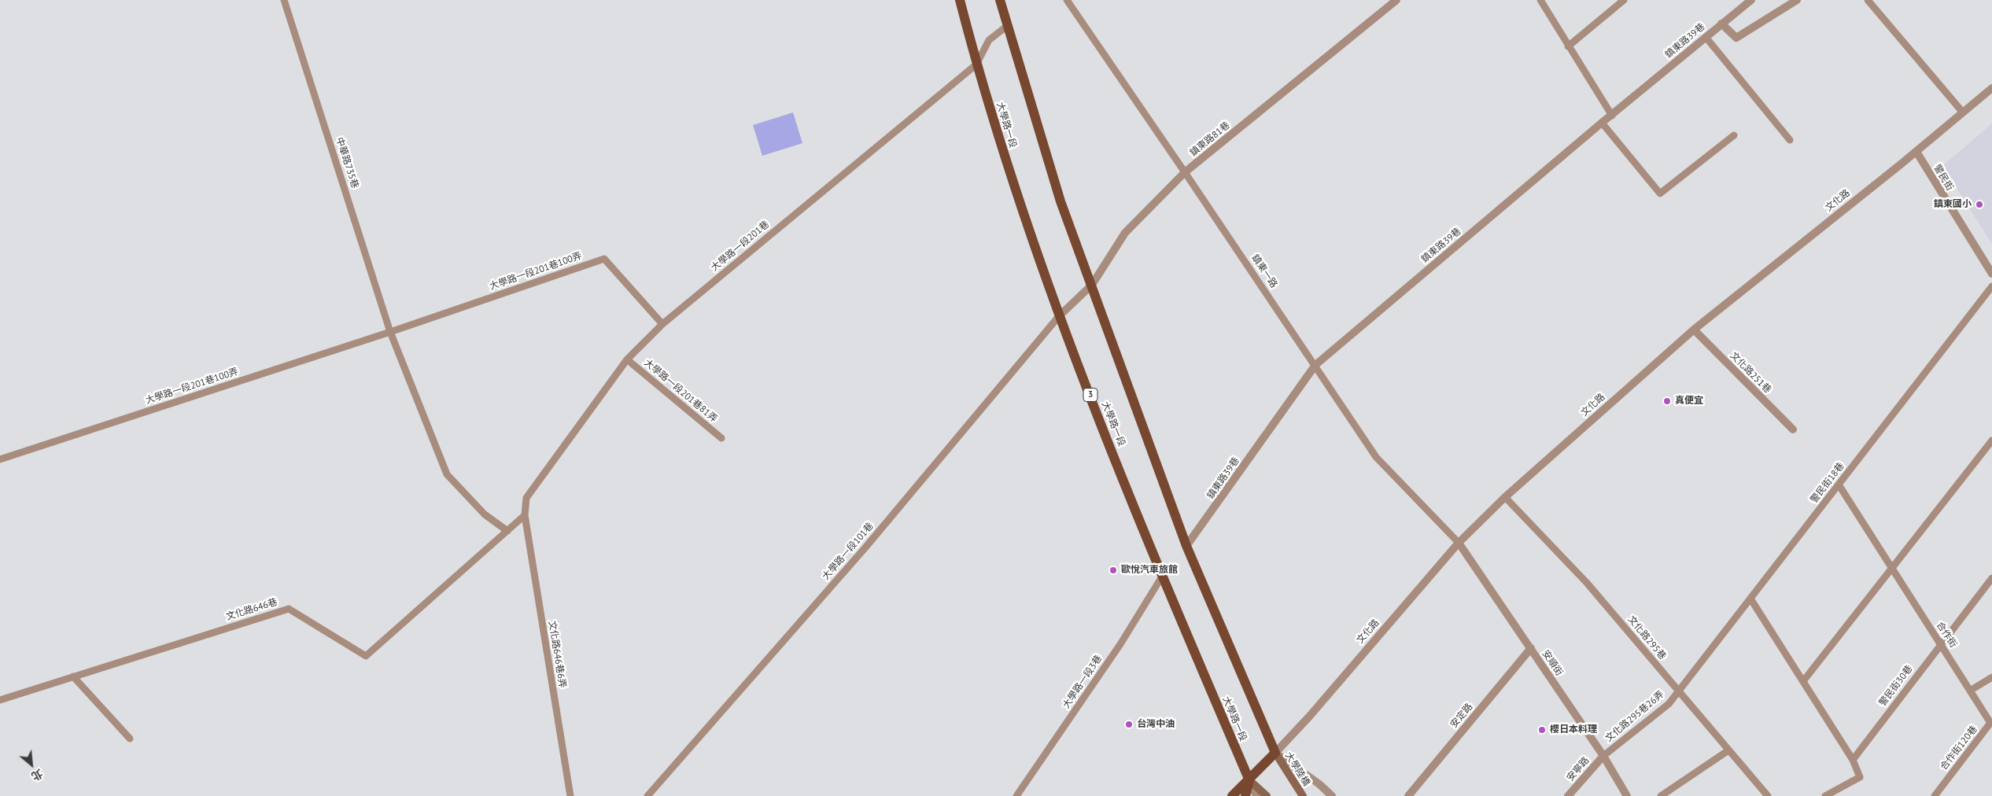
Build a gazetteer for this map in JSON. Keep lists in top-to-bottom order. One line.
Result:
{"streets":{"main road":["大學路一段","文化路","3"],"street":["鎮東路39巷","鎮東路81巷","警民街","文化路251巷","安順街","安定路","大學陸橋","安寧路"],"lane":["中華路735巷","大學路一段201巷","大學路一段201巷100弄","鎮東一路","大學路一段201巷81弄","警民街18巷","大學路一段101巷","文化路646巷","合作街","文化路295巷","文化路646巷6弄","大學路一段3巷","警民街30巷","文化路295巷26弄","合作街120巷"]},"crossings":[["鎮東路39巷","鎮東一路"],["大學路一段","鎮東路81巷"],["大學路一段","文化路"],["大學路一段","大學路一段201巷"],["大學路一段","大學路一段101巷"],["大學路一段","大學路一段3巷"],["鎮東路81巷","鎮東一路"],["鎮東路81巷","大學路一段101巷"],["中華路735巷","大學路一段201巷100弄"],["警民街","文化路"],["文化路","鎮東一路"],["文化路","文化路251巷"],["文化路","文化路295巷"],["文化路","安順街"],["文化路","大學陸橋"],["大學路一段201巷","大學路一段201巷100弄"],["大學路一段201巷","大學路一段201巷81弄"],["大學路一段201巷","文化路646巷"],["大學路一段201巷","文化路646巷6弄"],["鎮東一路","安順街"],["警民街18巷","合作街"],["警民街18巷","文化路295巷"],["警民街18巷","文化路295巷26弄"],["文化路646巷","文化路646巷6弄"],["合作街","警民街30巷"],["合作街","合作街120巷"],["文化路295巷","文化路295巷26弄"],["安順街","安定路"],["安順街","文化路295巷26弄"],["安順街","安寧路"],["文化路295巷26弄","安寧路"]],"places":["鎮東國小","真便宜","歐悅汽車旅館","台灣中油","櫻日本料理"],"north":"bottom right"}
